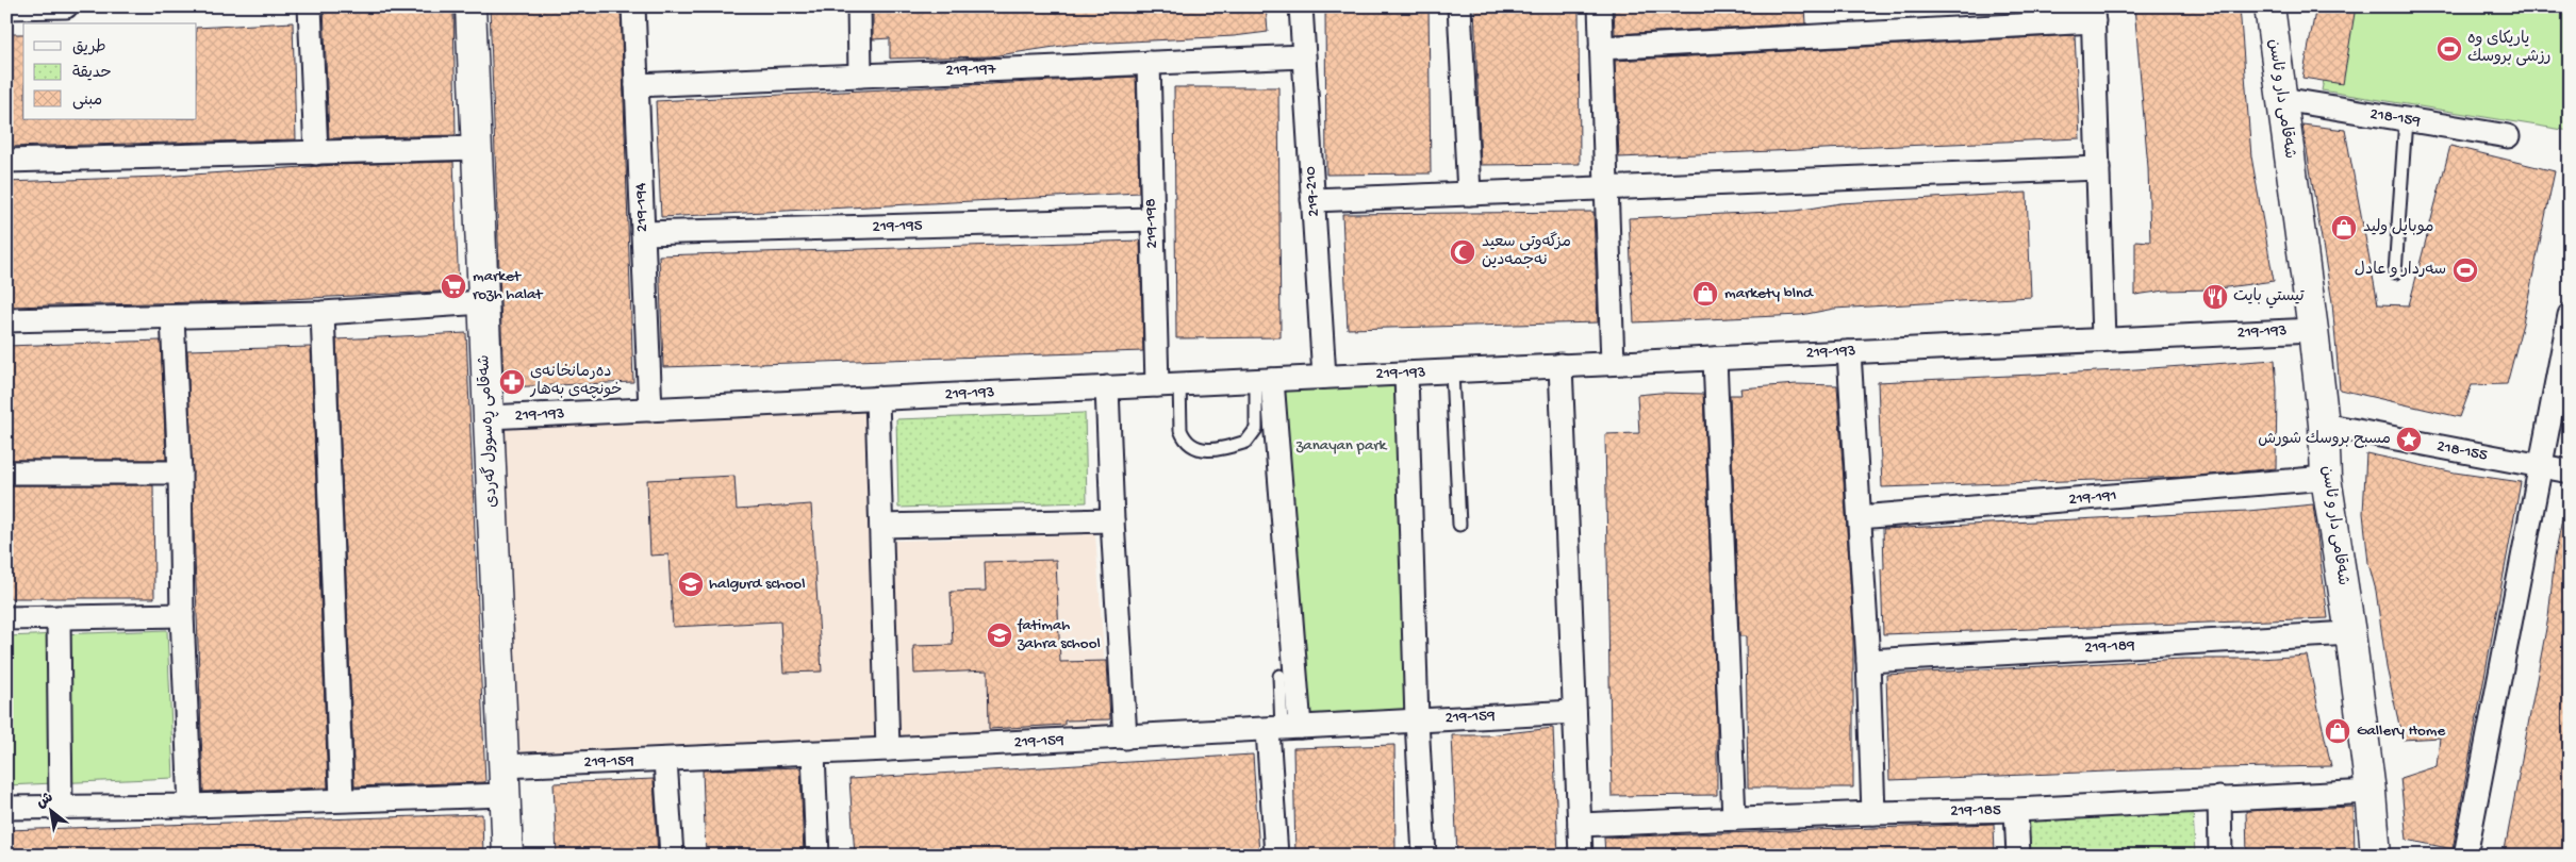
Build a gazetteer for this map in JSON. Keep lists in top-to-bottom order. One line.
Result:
{"streets":{"street":["219-197","شەقامی دار و ئاسن","218-159","219-210","219-194","219-198","219-195","219-193","شەقامی ڕەسوول گەردی","218-155","219-191","219-189","219-159","219-185"]},"crossings":[["219-197","219-210"],["219-197","219-194"],["219-197","219-198"],["شەقامی دار و ئاسن","218-159"],["شەقامی دار و ئاسن","219-193"],["شەقامی دار و ئاسن","218-155"],["شەقامی دار و ئاسن","219-191"],["شەقامی دار و ئاسن","219-189"],["شەقامی دار و ئاسن","219-185"],["219-210","219-193"],["219-194","219-195"],["219-194","219-193"],["219-198","219-195"],["219-198","219-193"],["219-193","شەقامی ڕەسوول گەردی"],["شەقامی ڕەسوول گەردی","219-159"]],"parks":["zanayan park"],"places":{"sports":["ياريكاى وه رزشى بروسك","سەردار و عادل"],"shop":["موبايل وليد","markety blnd","Gallery Home"],"mosque":["مزگەوتی سعید نەجمەدین"],"supermarket":["market rozh halat"],"restaurant":["تيستي بايت"],"pharmacy":["دەرمانخانەی خونچەی بەهار"],"place":["مسبح بروسك شورش"],"school or university":["halgurd school","fatimah zahra school"]},"legend":["طريق","حديقة","مبنى"],"north":"top left"}
